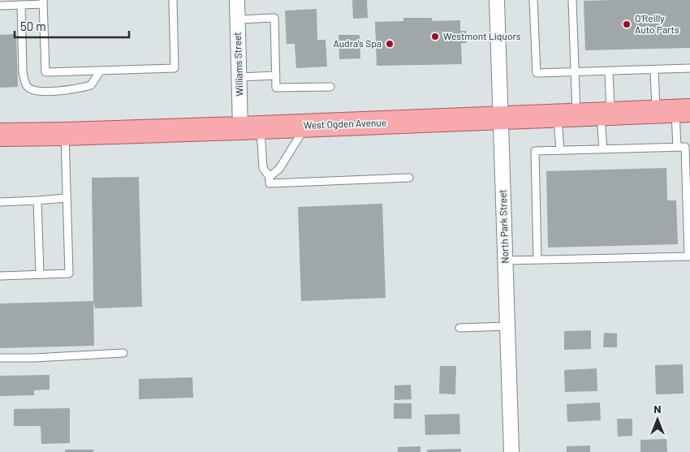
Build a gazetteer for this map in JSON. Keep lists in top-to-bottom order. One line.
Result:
{"streets":{"main road":["West Ogden Avenue"],"street":["Williams Street","North Park Street"]},"crossings":[["Williams Street","West Ogden Avenue"],["West Ogden Avenue","North Park Street"]],"places":["O'Reilly Auto Parts","Westmont Liquors","Audra's Spa"],"scale_bar":"50 m","north":"top"}
